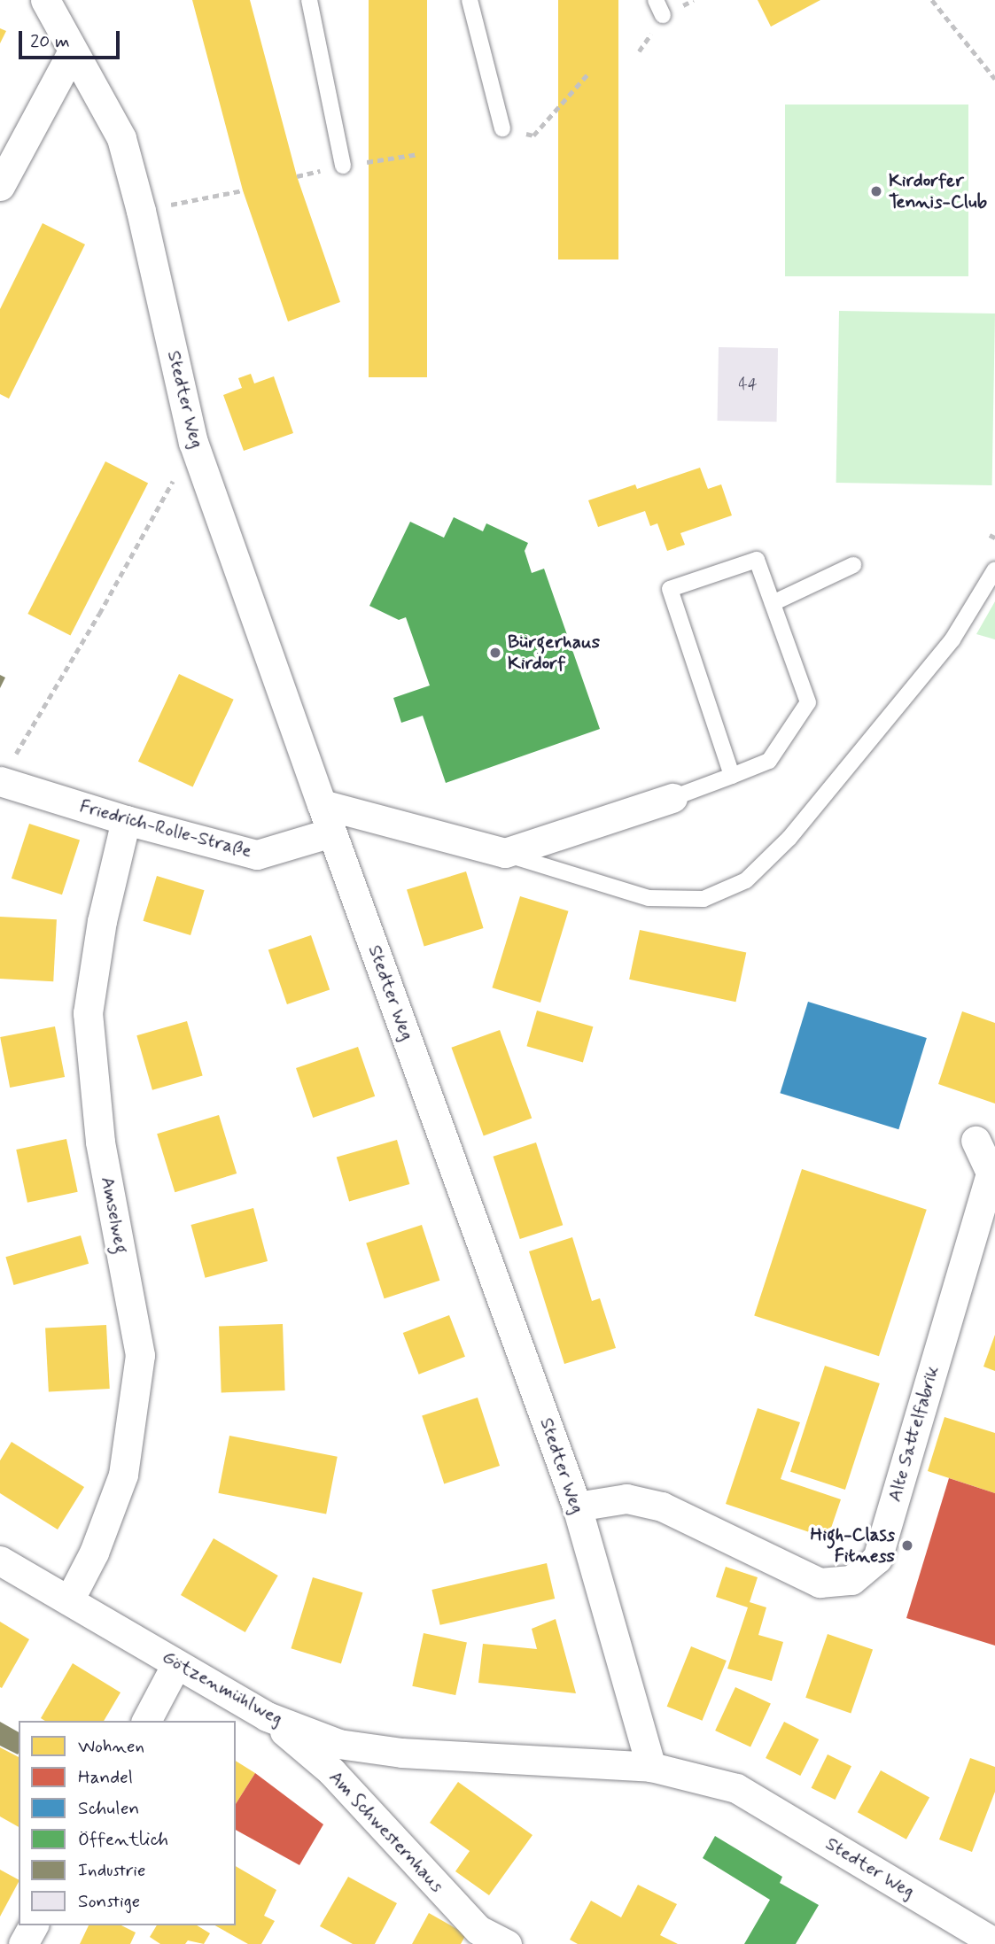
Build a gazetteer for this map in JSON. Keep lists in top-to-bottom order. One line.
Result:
{"streets":{"street":["Stedter Weg","Friedrich-Rolle-Straße","Amselweg","Alte Sattelfabrik","Götzenmühlweg","Am Schwesternhaus"]},"crossings":[["Stedter Weg","Friedrich-Rolle-Straße"],["Stedter Weg","Alte Sattelfabrik"],["Stedter Weg","Götzenmühlweg"],["Friedrich-Rolle-Straße","Amselweg"],["Amselweg","Götzenmühlweg"],["Götzenmühlweg","Am Schwesternhaus"]],"places":["Kirdorfer Tennis-Club","Bürgerhaus Kirdorf","High-Class Fitness"],"house_numbers":["44"],"legend":["Wohnen","Handel","Schulen","Öffentlich","Industrie","Sonstige"],"scale_bar":"20 m"}
